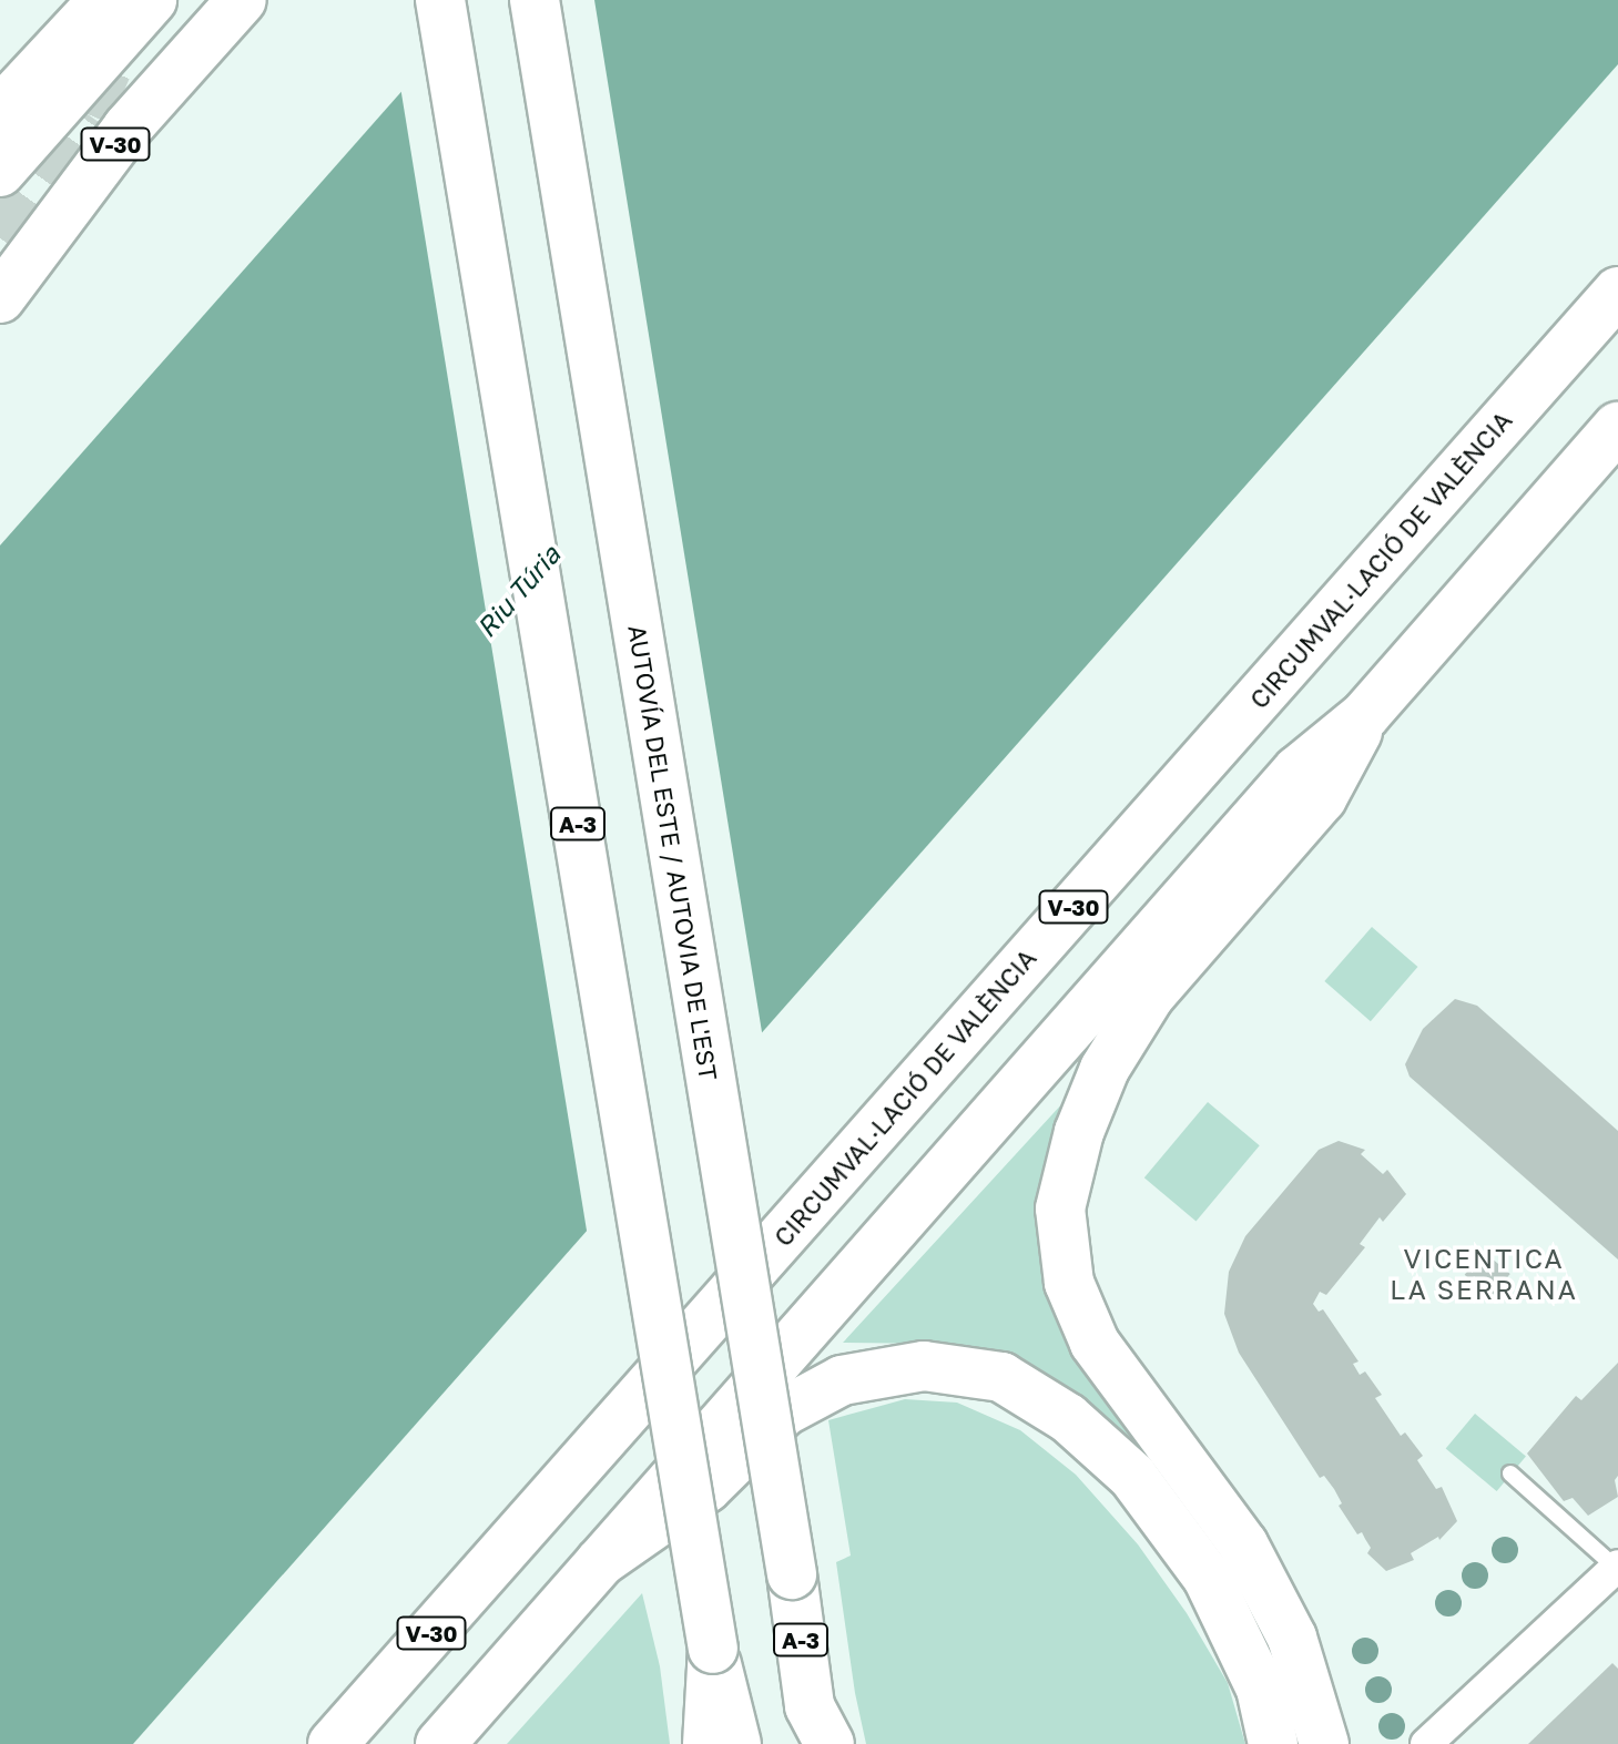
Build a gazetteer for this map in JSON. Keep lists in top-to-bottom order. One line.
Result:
{"streets":{"main road":["V-30","CIRCUMVAL·LACIÓ DE VALÈNCIA","A-3","AUTOVÍA DEL ESTE / AUTOVIA DE L'EST"]},"districts":["VICENTICA LA SERRANA"],"water":["Riu Túria"]}
